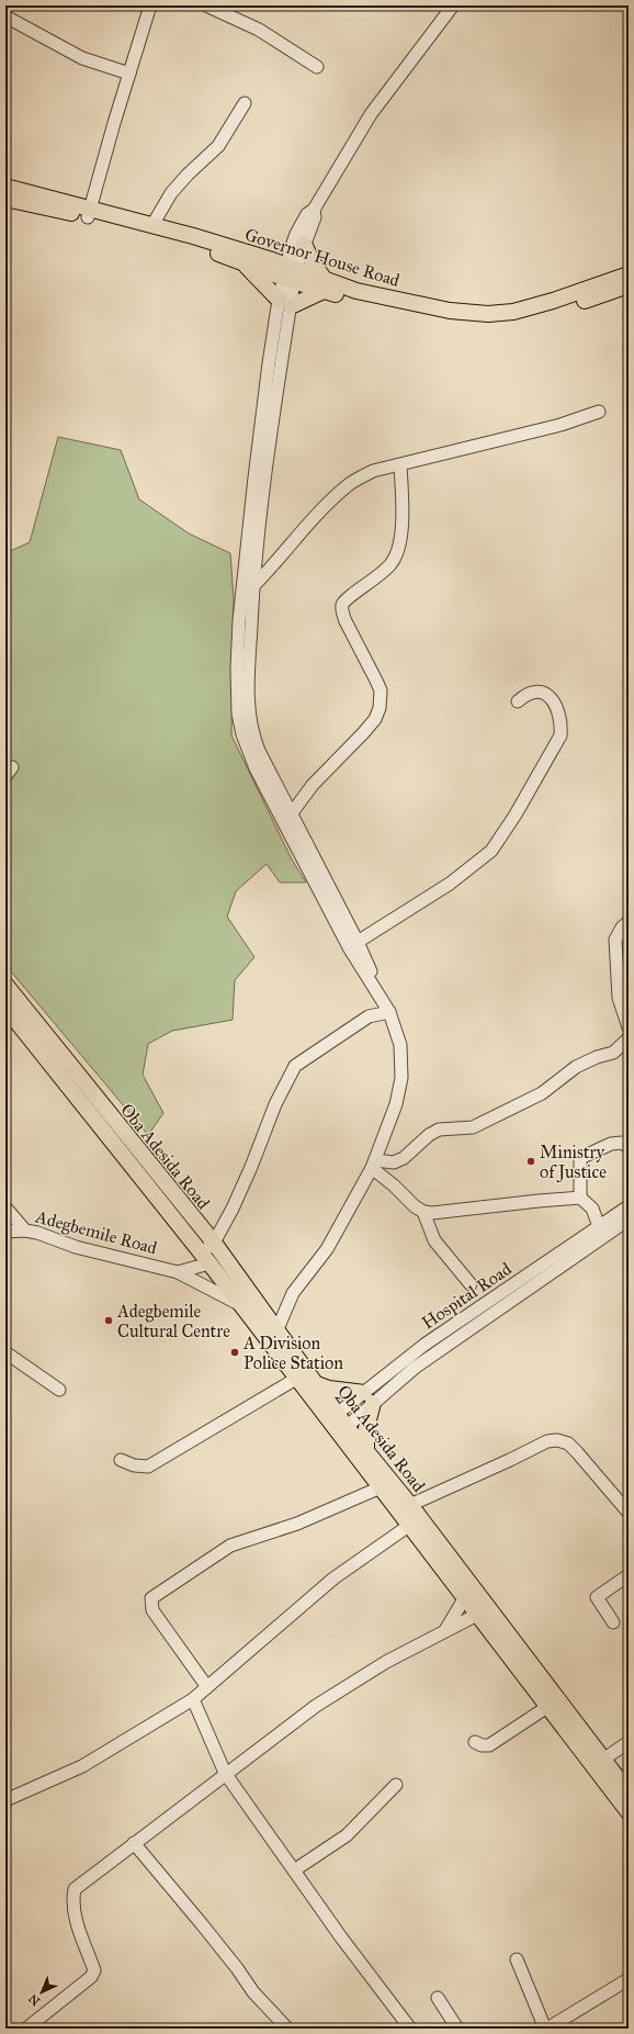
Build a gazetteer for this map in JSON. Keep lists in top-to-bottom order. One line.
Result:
{"streets":{"main road":["Governor House Road","Oba Adesida Road"],"street":["Adegbemile Road","Hospital Road"]},"crossings":[["Oba Adesida Road","Adegbemile Road"],["Oba Adesida Road","Hospital Road"]],"places":["Ministry of Justice","Adegbemile Cultural Centre","A Division Police Station"],"north":"bottom left"}
